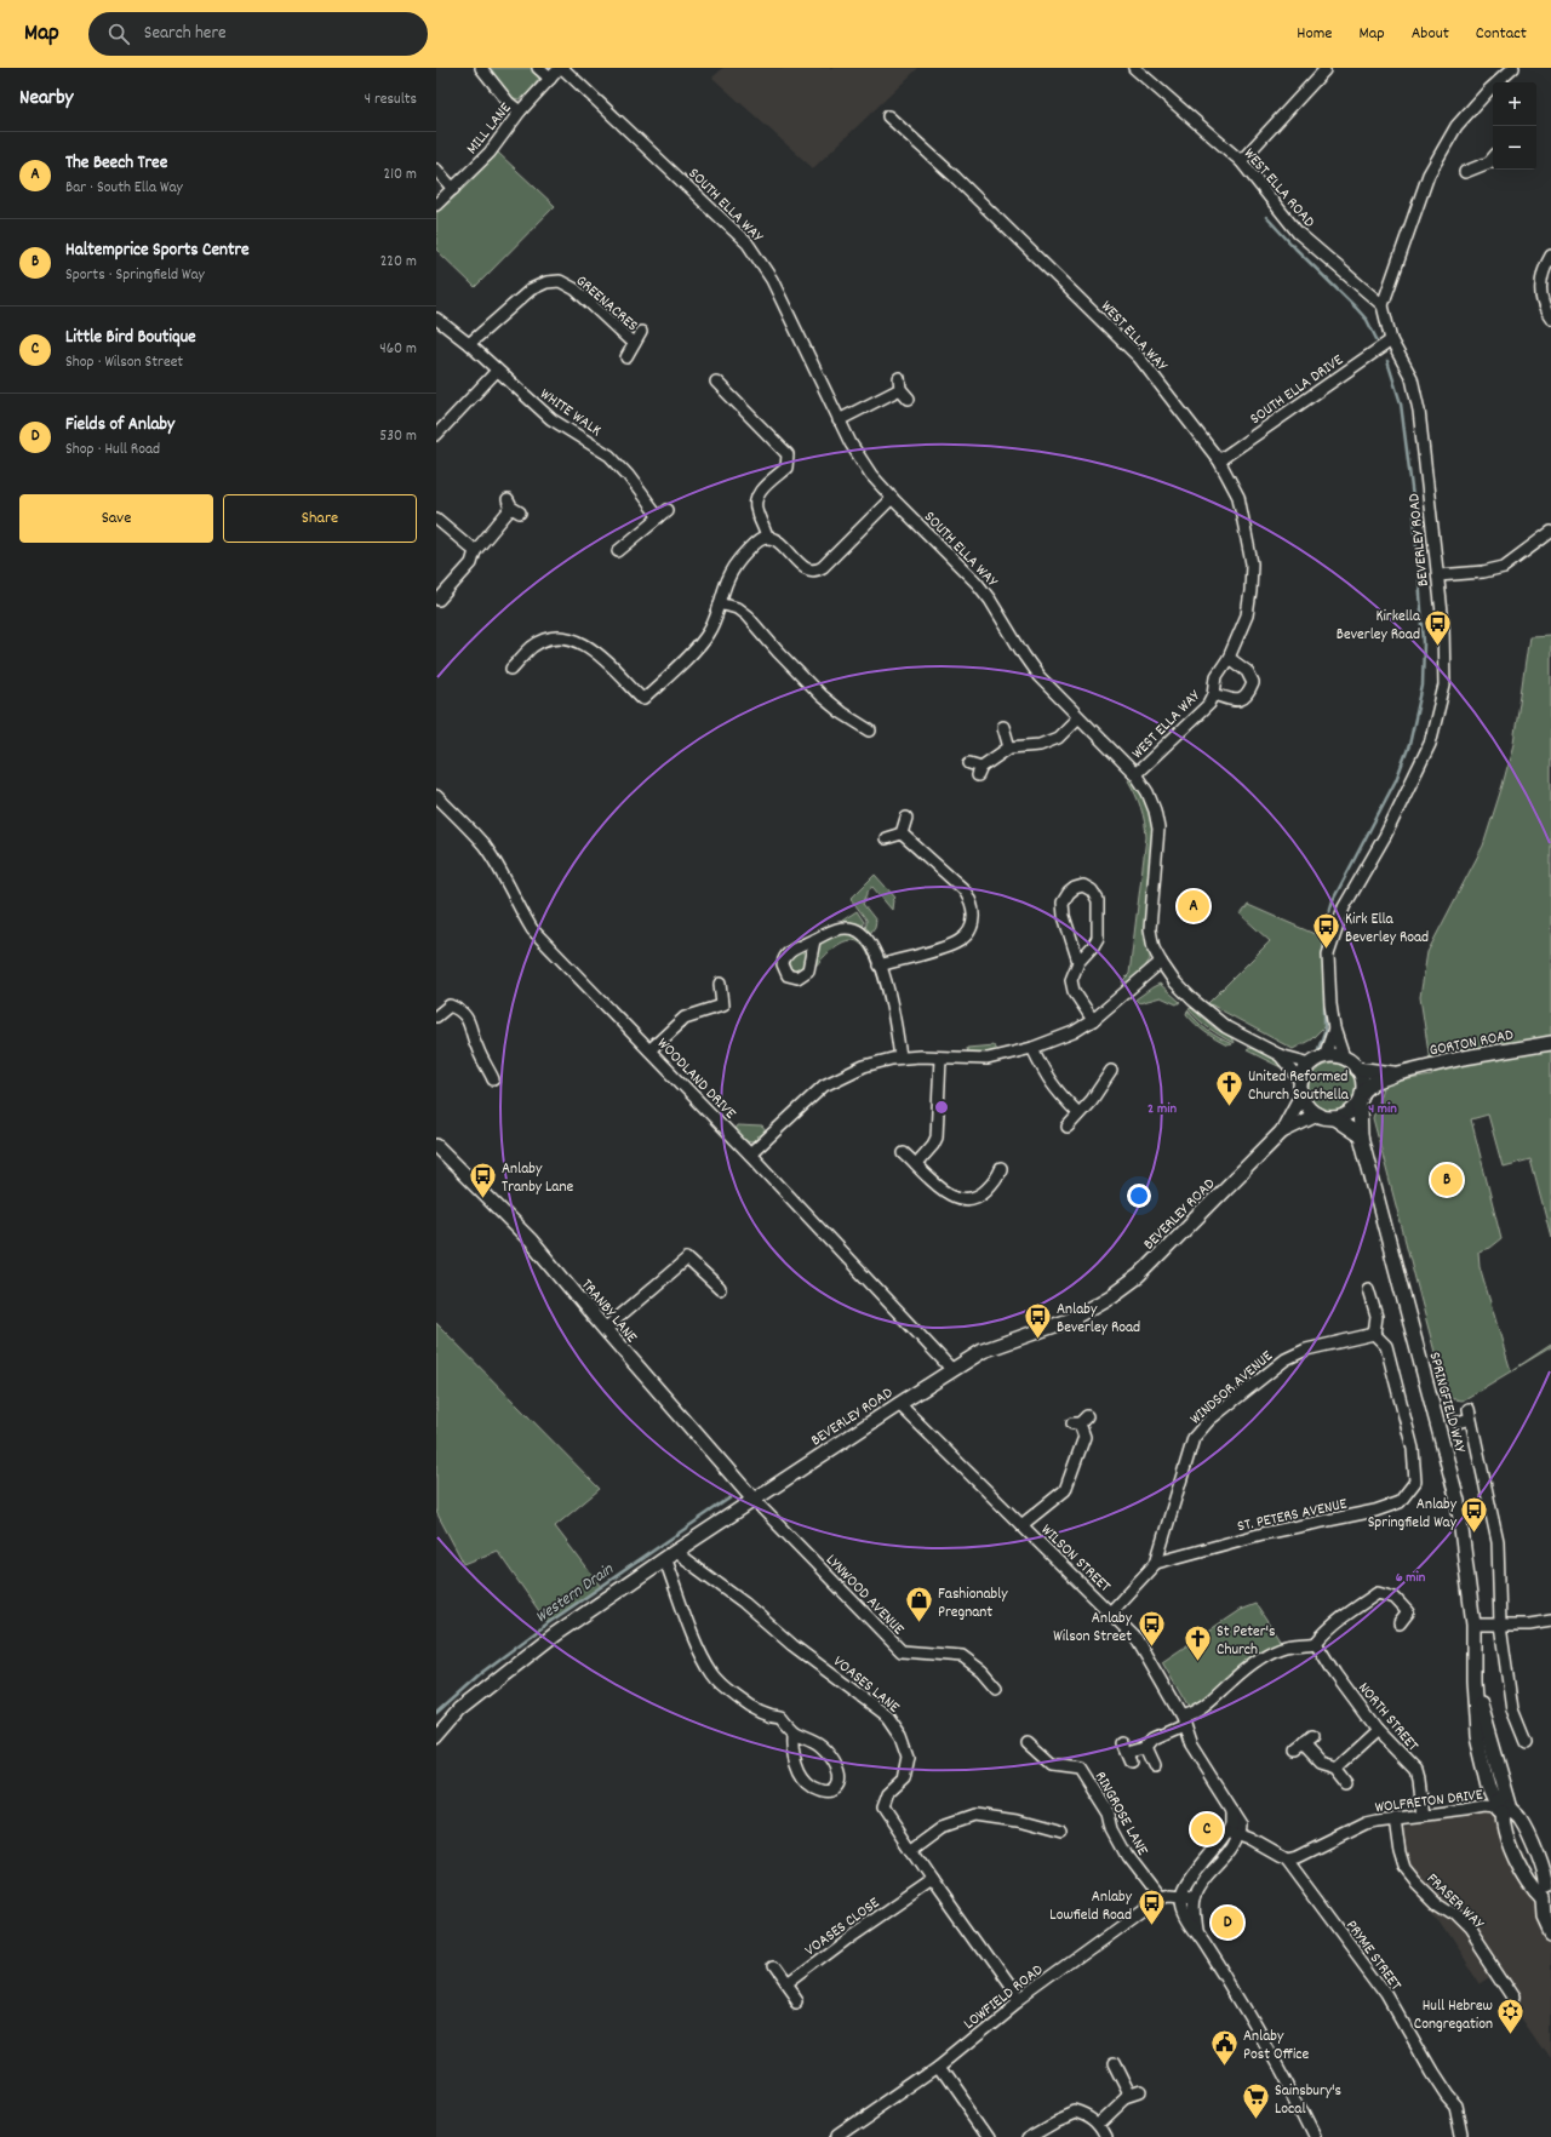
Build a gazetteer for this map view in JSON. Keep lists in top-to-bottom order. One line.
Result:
{"streets":{"main road":["BEVERLEY ROAD","GORTON ROAD","TRANBY LANE","SPRINGFIELD WAY"],"street":["MILL LANE","WEST ELLA ROAD","SOUTH ELLA WAY","GREENACRES","WEST ELLA WAY","SOUTH ELLA DRIVE","WHITE WALK","WOODLAND DRIVE","WINDSOR AVENUE","ST. PETERS AVENUE","WILSON STREET","LYNWOOD AVENUE","VOASES LANE","NORTH STREET","WOLFRETON DRIVE","RINGROSE LANE","FRASER WAY","VOASES CLOSE","PRYME STREET","LOWFIELD ROAD"]},"crossings":[["MILL LANE","SOUTH ELLA WAY"],["WEST ELLA ROAD","BEVERLEY ROAD"],["SOUTH ELLA WAY","WEST ELLA WAY"],["SOUTH ELLA WAY","BEVERLEY ROAD"],["SOUTH ELLA WAY","GORTON ROAD"],["SOUTH ELLA WAY","SPRINGFIELD WAY"],["GREENACRES","WHITE WALK"],["WEST ELLA WAY","SOUTH ELLA DRIVE"],["SOUTH ELLA DRIVE","BEVERLEY ROAD"],["BEVERLEY ROAD","GORTON ROAD"],["BEVERLEY ROAD","WOODLAND DRIVE"],["BEVERLEY ROAD","TRANBY LANE"],["BEVERLEY ROAD","SPRINGFIELD WAY"],["BEVERLEY ROAD","WILSON STREET"],["BEVERLEY ROAD","LYNWOOD AVENUE"],["BEVERLEY ROAD","VOASES LANE"],["GORTON ROAD","SPRINGFIELD WAY"],["TRANBY LANE","LYNWOOD AVENUE"],["WINDSOR AVENUE","ST. PETERS AVENUE"],["WINDSOR AVENUE","WILSON STREET"],["SPRINGFIELD WAY","WOLFRETON DRIVE"],["VOASES LANE","VOASES CLOSE"],["VOASES LANE","LOWFIELD ROAD"],["NORTH STREET","WOLFRETON DRIVE"],["WOLFRETON DRIVE","FRASER WAY"],["WOLFRETON DRIVE","PRYME STREET"],["RINGROSE LANE","LOWFIELD ROAD"]],"water":["Western Drain"],"places":{"bus stop":["Kirkella Beverley Road","Kirk Ella Beverley Road","Anlaby Tranby Lane","Anlaby Beverley Road","Anlaby Springfield Way","Anlaby Wilson Street","Anlaby Lowfield Road"],"church":["United Reformed Church Southella","St Peter's Church"],"shop":["Fashionably Pregnant"],"synagogue":["Hull Hebrew Congregation"],"public building":["Anlaby Post Office"],"supermarket":["Sainsbury's Local"]},"page":{"header":"Map","search":"Search here","nav":["Home","Map","About","Contact"],"heading":["Nearby","4 results"],"map_buttons":["+","−"],"list":[{"mark":"A","name":"The Beech Tree","note":"Bar · South Ella Way","value":"210 m"},{"mark":"B","name":"Haltemprice Sports Centre","note":"Sports · Springfield Way","value":"220 m"},{"mark":"C","name":"Little Bird Boutique","note":"Shop · Wilson Street","value":"460 m"},{"mark":"D","name":"Fields of Anlaby","note":"Shop · Hull Road","value":"530 m"}],"buttons":["Save","Share"],"pins":["A","B","C","D"]},"rings":["2 min","4 min","6 min"]}
